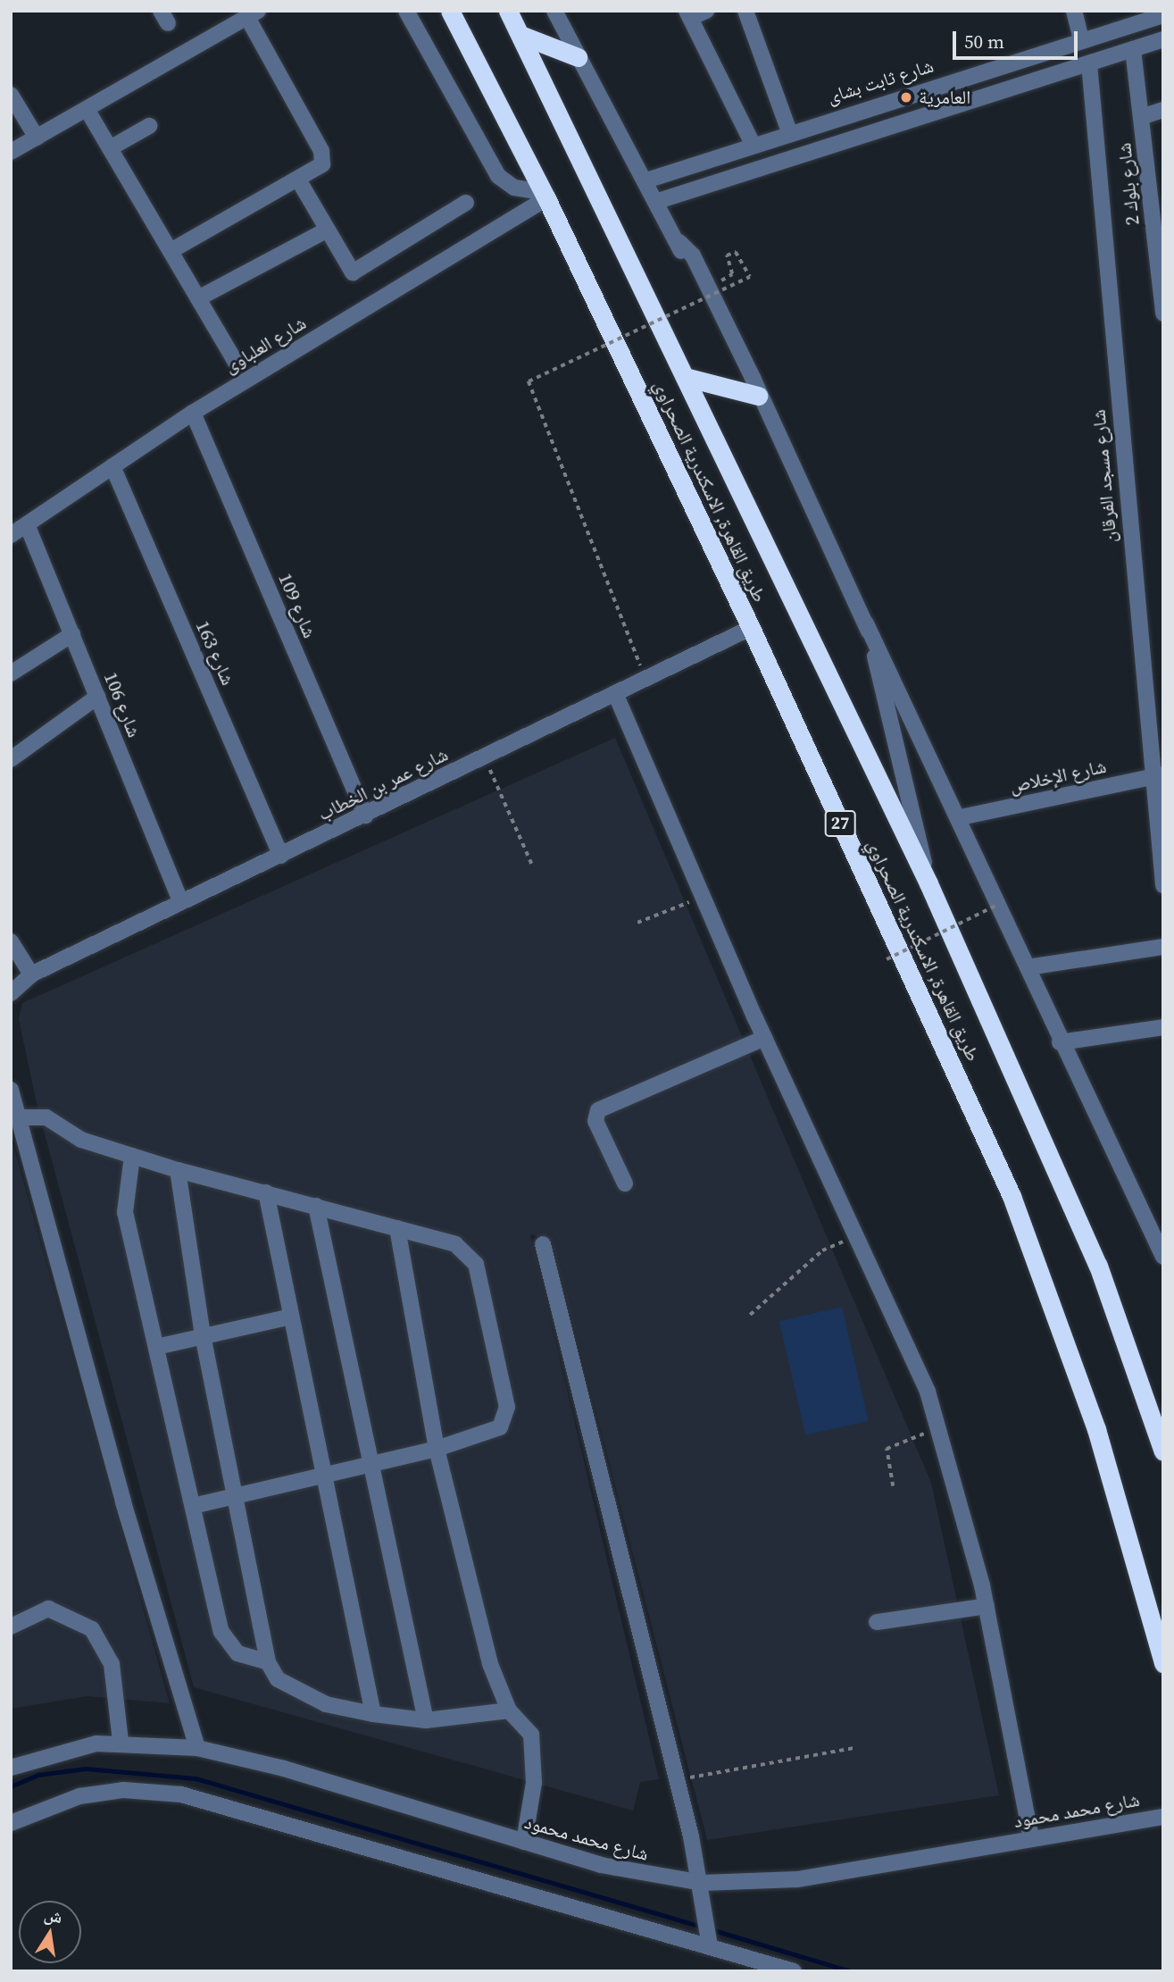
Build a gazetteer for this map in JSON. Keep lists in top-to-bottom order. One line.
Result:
{"streets":{"highway":["طريق القاهرة, الاسكندرية الصحراوي","27"],"street":["شارع ثابت بشاى","شارع بلوك 2","شارع العلباوى","شارع مسجد الفرقان","شارع 109","شارع 163","شارع 106","شارع الإخلاص","شارع عمر بن الخطاب","شارع محمد محمود"]},"crossings":[["شارع العلباوى","طريق القاهرة, الاسكندرية الصحراوي"],["شارع العلباوى","شارع 109"],["شارع العلباوى","شارع 163"],["شارع العلباوى","شارع 106"],["شارع مسجد الفرقان","شارع الإخلاص"],["طريق القاهرة, الاسكندرية الصحراوي","شارع عمر بن الخطاب"],["شارع 109","شارع عمر بن الخطاب"],["شارع 163","شارع عمر بن الخطاب"],["شارع 106","شارع عمر بن الخطاب"]],"places":["العامرية"],"scale_bar":"50 m","north":"top"}
